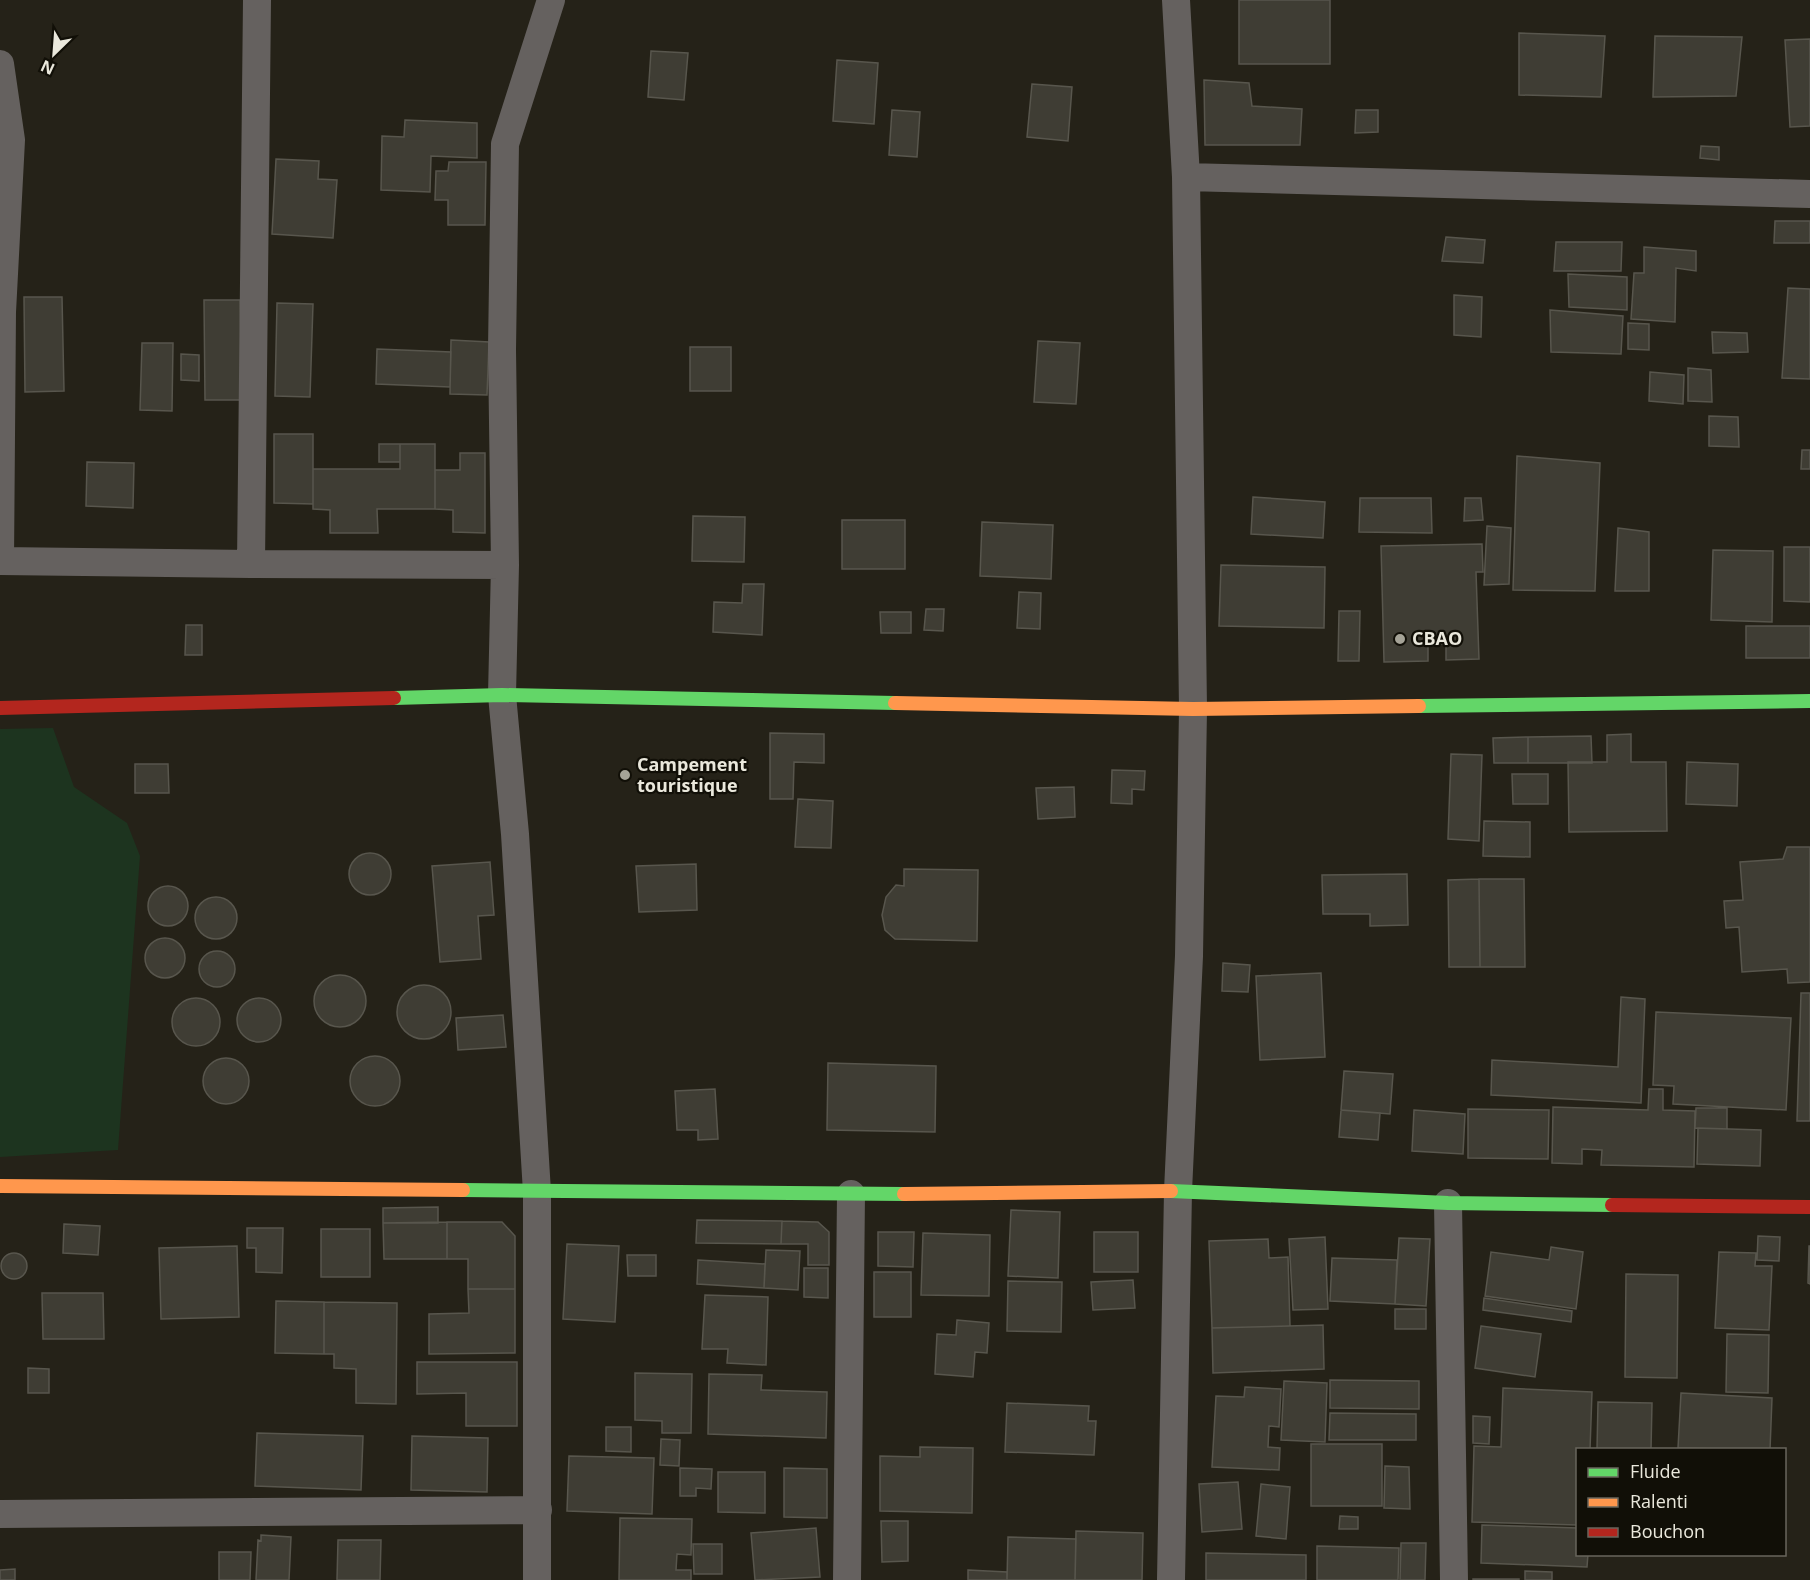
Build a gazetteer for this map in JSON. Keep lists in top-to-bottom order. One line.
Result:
{"places":["CBAO","Campement touristique"],"legend":["Fluide","Ralenti","Bouchon"],"north":"bottom left"}
